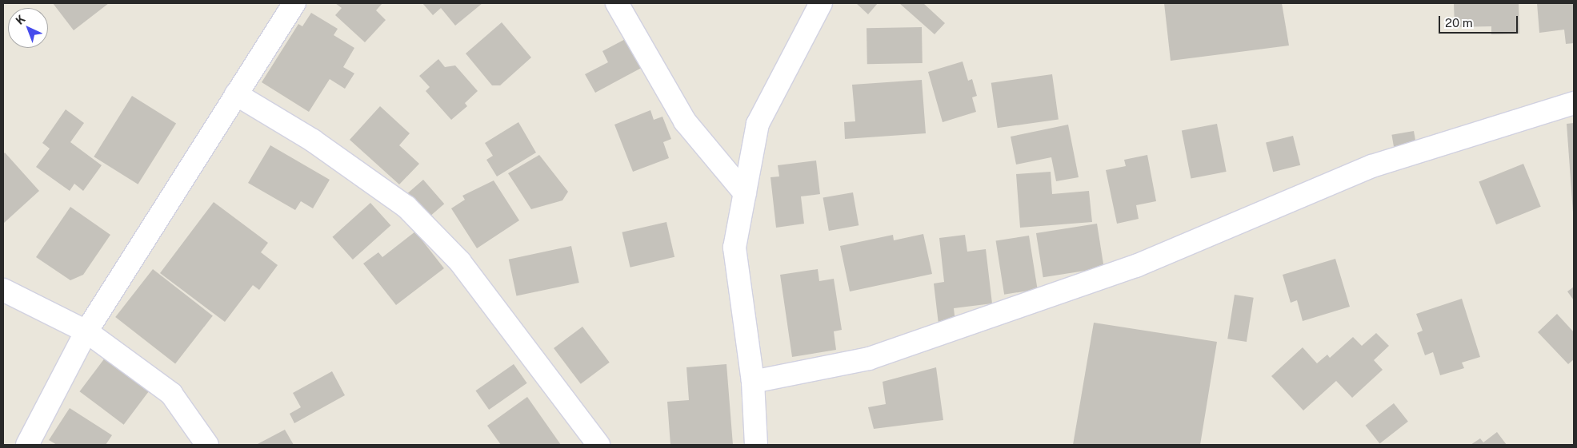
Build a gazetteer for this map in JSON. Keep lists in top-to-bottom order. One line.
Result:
{"scale_bar":"20 m","north":"top left"}
